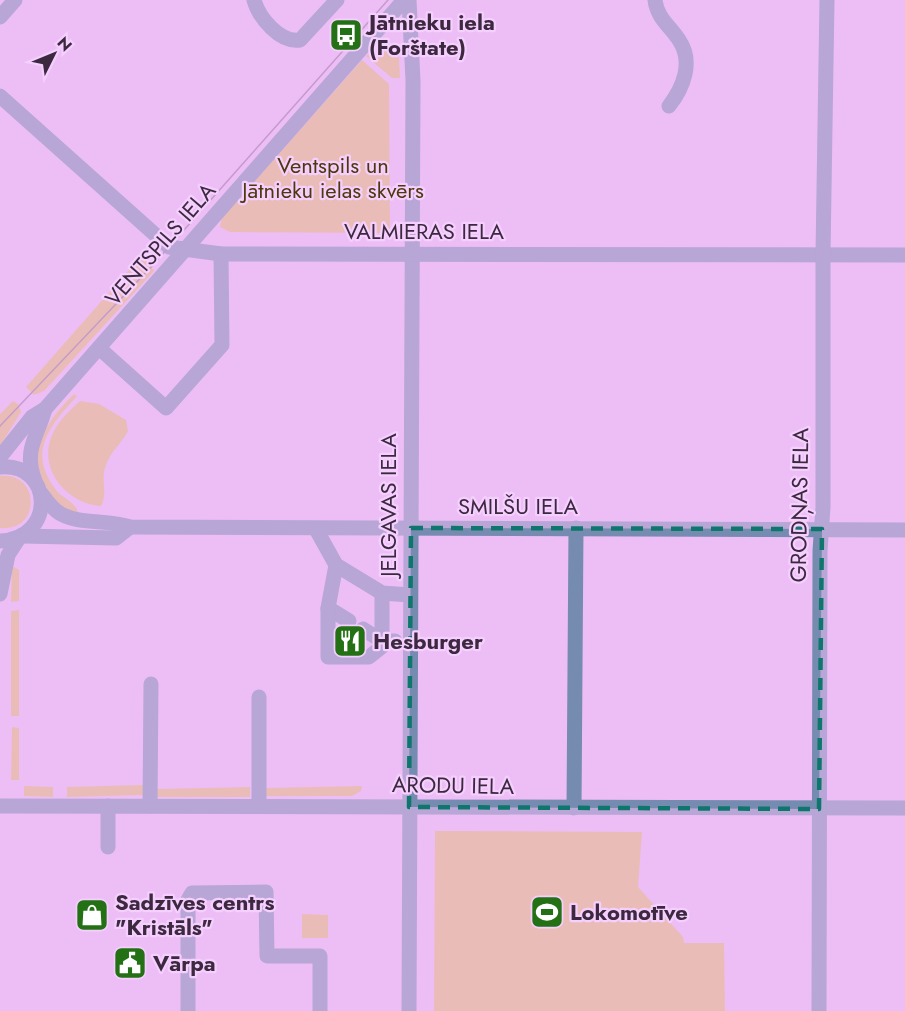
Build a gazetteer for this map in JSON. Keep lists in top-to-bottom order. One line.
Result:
{"streets":{"street":["VALMIERAS IELA","VENTSPILS IELA","JELGAVAS IELA","GRODŅAS IELA","SMILŠU IELA","ARODU IELA"]},"crossings":[["VALMIERAS IELA","VENTSPILS IELA"],["VALMIERAS IELA","JELGAVAS IELA"],["VALMIERAS IELA","GRODŅAS IELA"],["VENTSPILS IELA","SMILŠU IELA"],["JELGAVAS IELA","SMILŠU IELA"],["JELGAVAS IELA","ARODU IELA"],["GRODŅAS IELA","SMILŠU IELA"],["GRODŅAS IELA","ARODU IELA"]],"parks":["Ventspils un Jātnieku ielas skvērs"],"places":{"bus stop":["Jātnieku iela (Forštate)"],"restaurant":["Hesburger"],"sports":["Lokomotīve"],"shop":["Sadzīves centrs \"Kristāls\""],"public building":["Vārpa"]},"north":"top right"}
